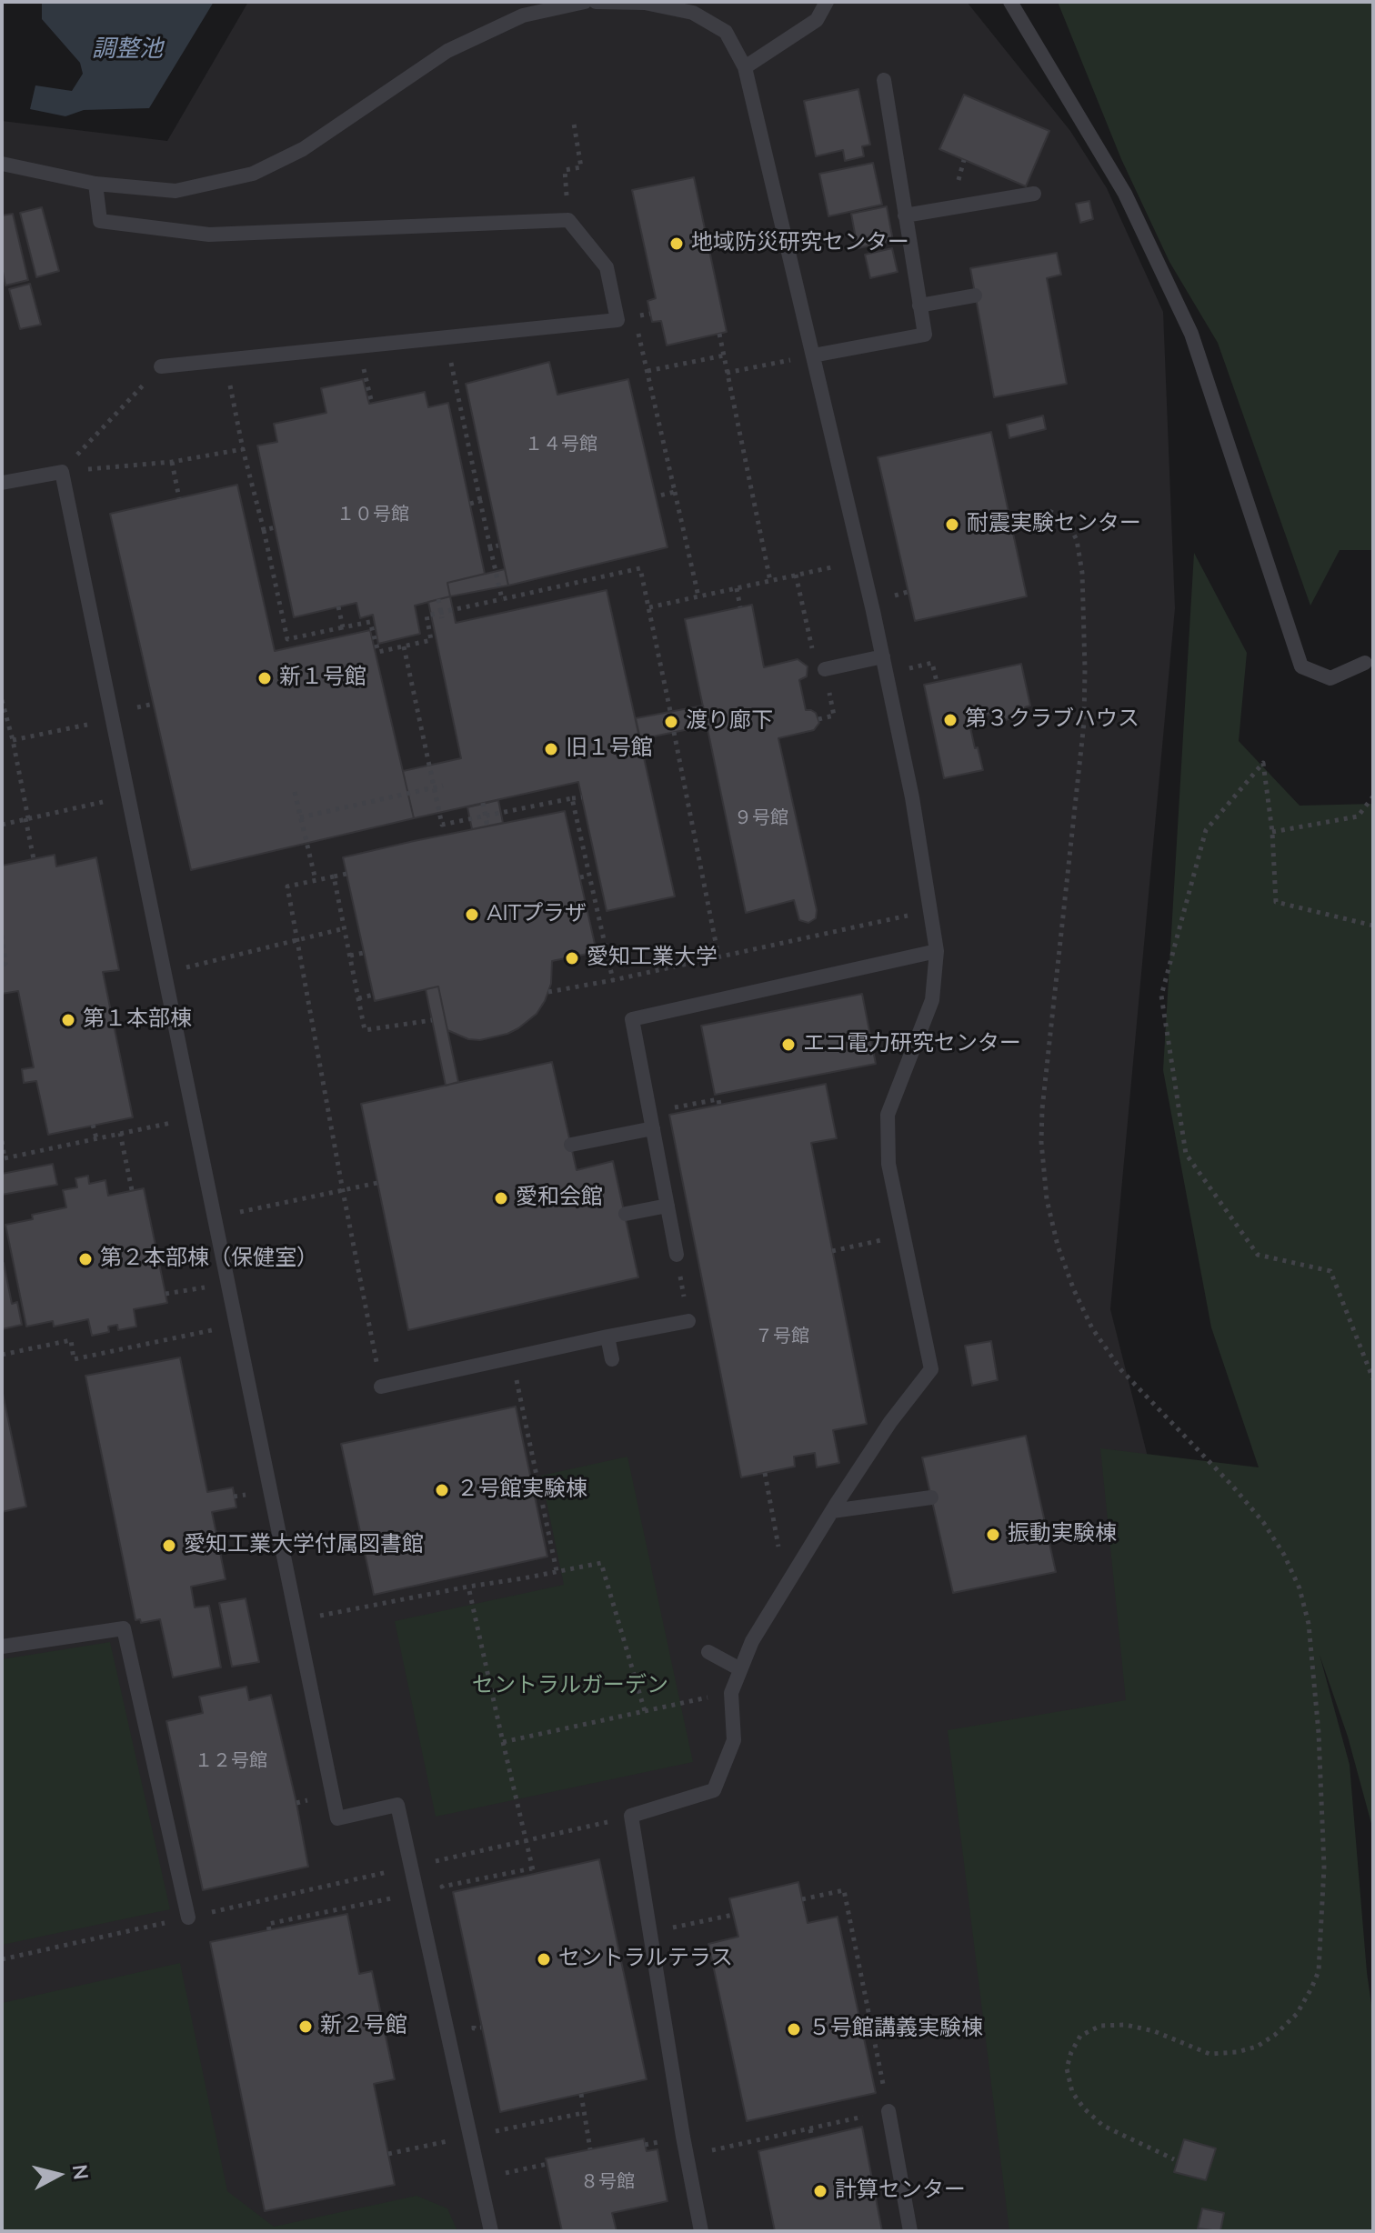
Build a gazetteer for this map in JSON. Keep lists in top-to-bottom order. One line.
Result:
{"water":["調整池"],"parks":["セントラルガーデン"],"places":["地域防災研究センター","耐震実験センター","新１号館","第３クラブハウス","渡り廊下","旧１号館","AITプラザ","愛知工業大学","第１本部棟","エコ電力研究センター","愛和会館","第２本部棟（保健室）","２号館実験棟","振動実験棟","愛知工業大学付属図書館","セントラルテラス","新２号館","５号館講義実験棟","計算センター"],"house_numbers":["１４号館","１０号館","９号館","７号館","１２号館","８号館"],"north":"right"}
